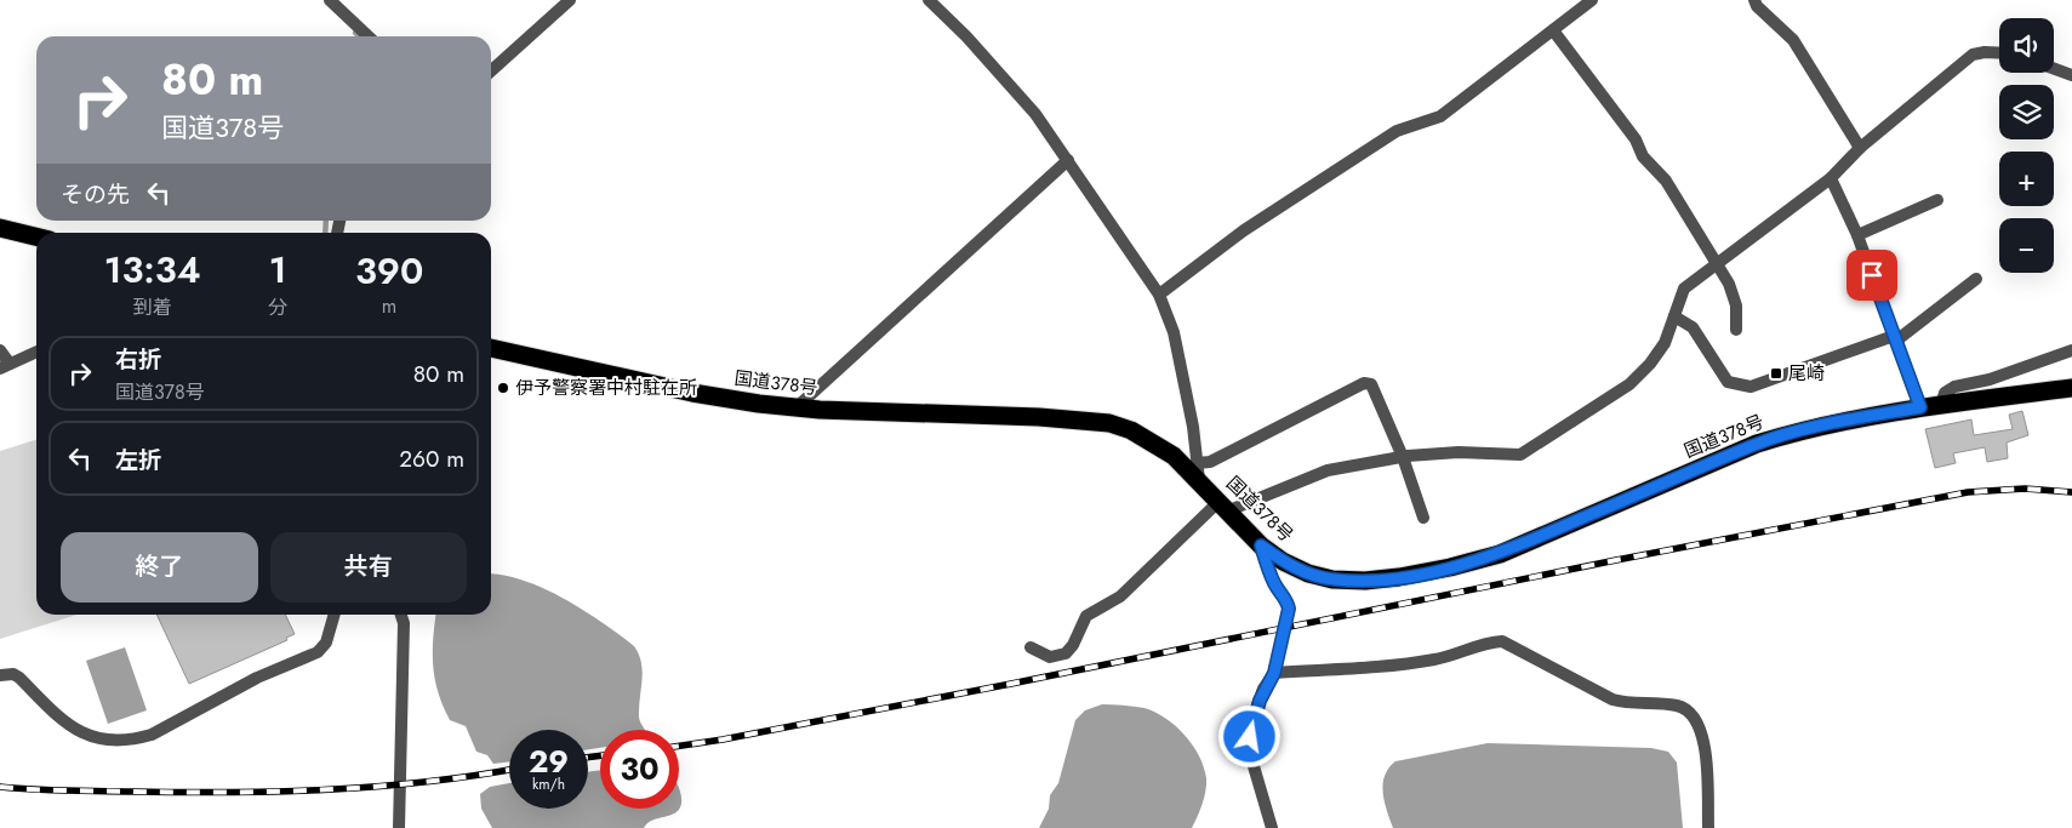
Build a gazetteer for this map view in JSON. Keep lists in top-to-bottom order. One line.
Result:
{"streets":{"highway":["国道378号"]},"places":{"transit":["尾崎"],"other":["伊予警察署中村駐在所"]},"page":{"map_buttons":["+","−"],"turn":["80 m","国道378号"],"then":"その先","eta":["13:34","到着","1","分","390","m"],"list":[{"name":"右折","note":"国道378号","value":"80 m"},{"name":"左折","value":"260 m"}],"buttons":["終了","共有"],"speed":"29 km/h","limit":"30"}}
